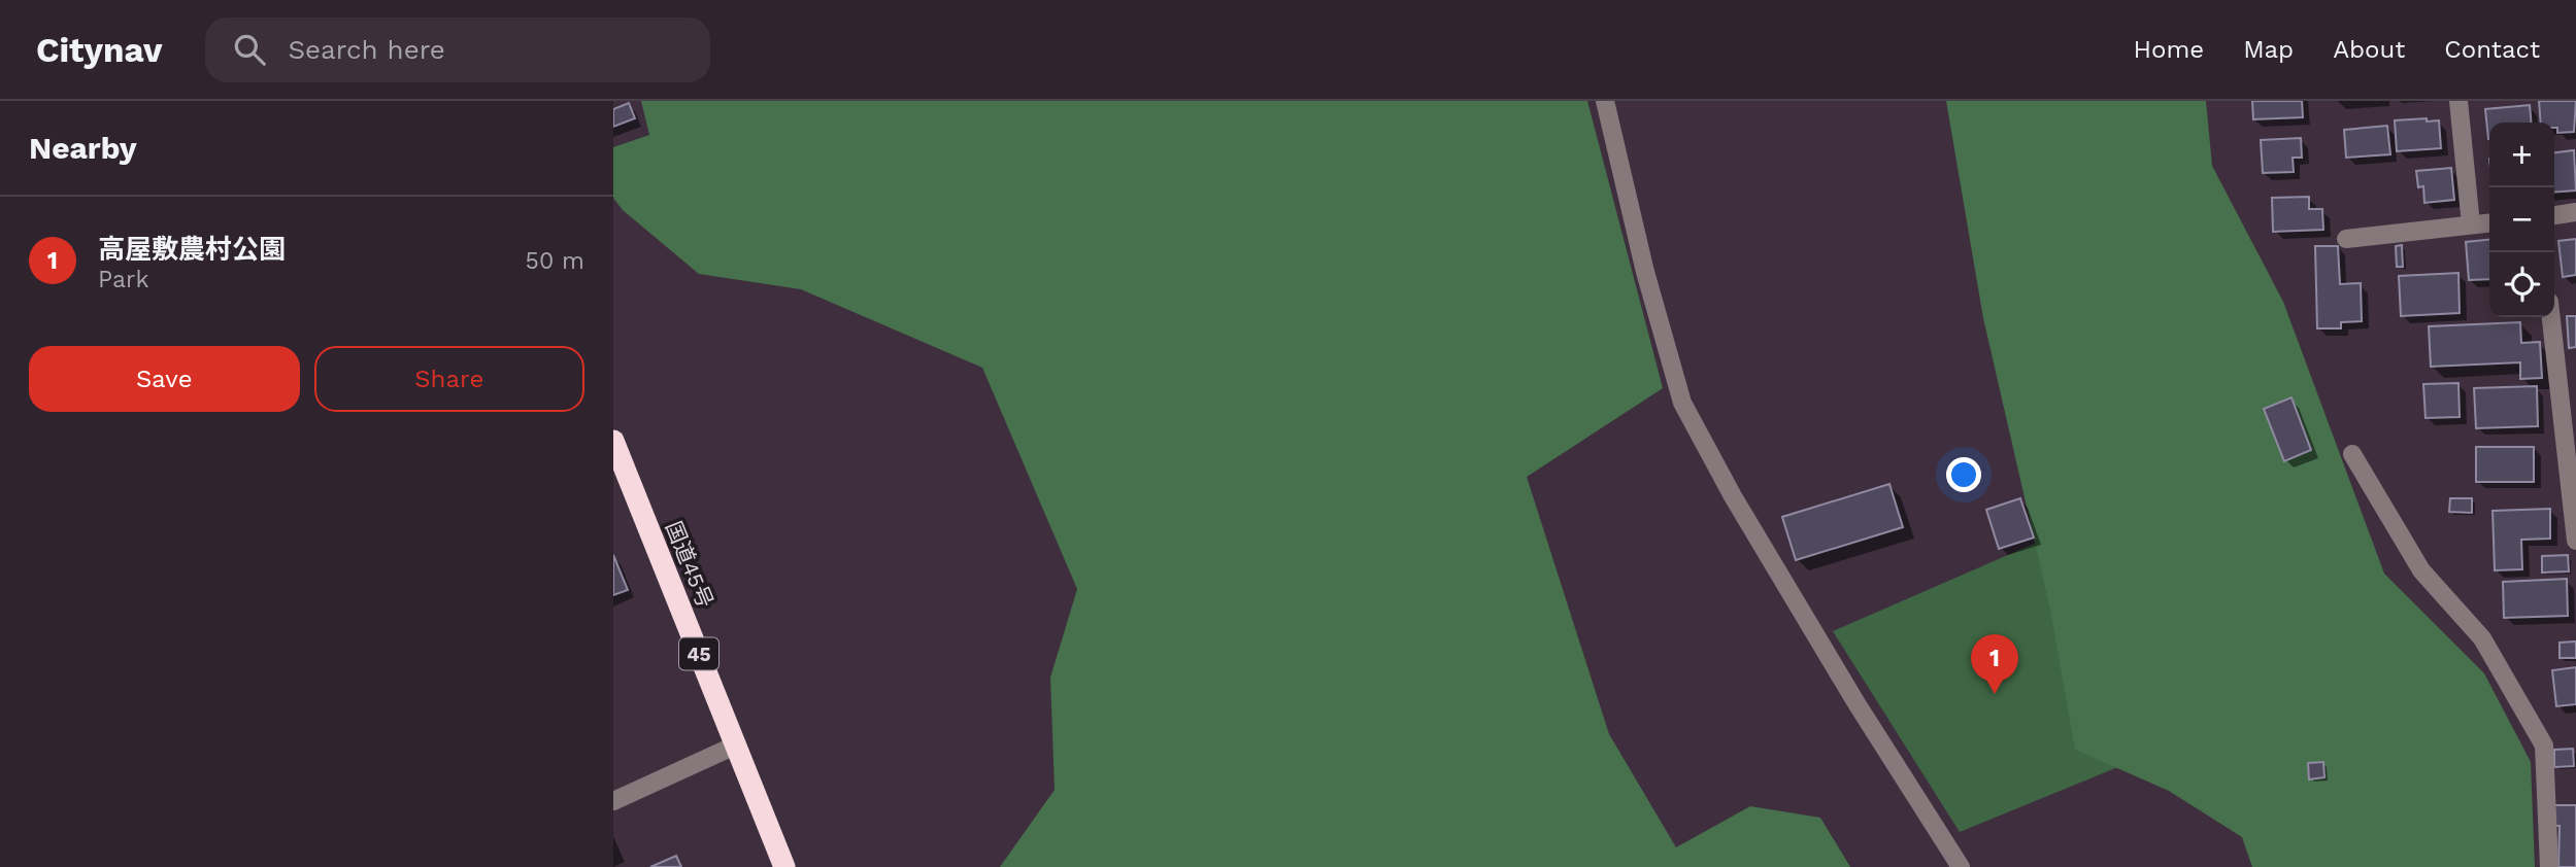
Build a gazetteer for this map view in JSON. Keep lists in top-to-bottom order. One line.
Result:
{"streets":{"highway":["国道45号","45"]},"page":{"header":"Citynav","search":"Search here","nav":["Home","Map","About","Contact"],"heading":"Nearby","map_buttons":["+","−"],"list":[{"mark":"1","name":"高屋敷農村公園","note":"Park","value":"50 m"}],"buttons":["Save","Share"],"pins":"1"}}
